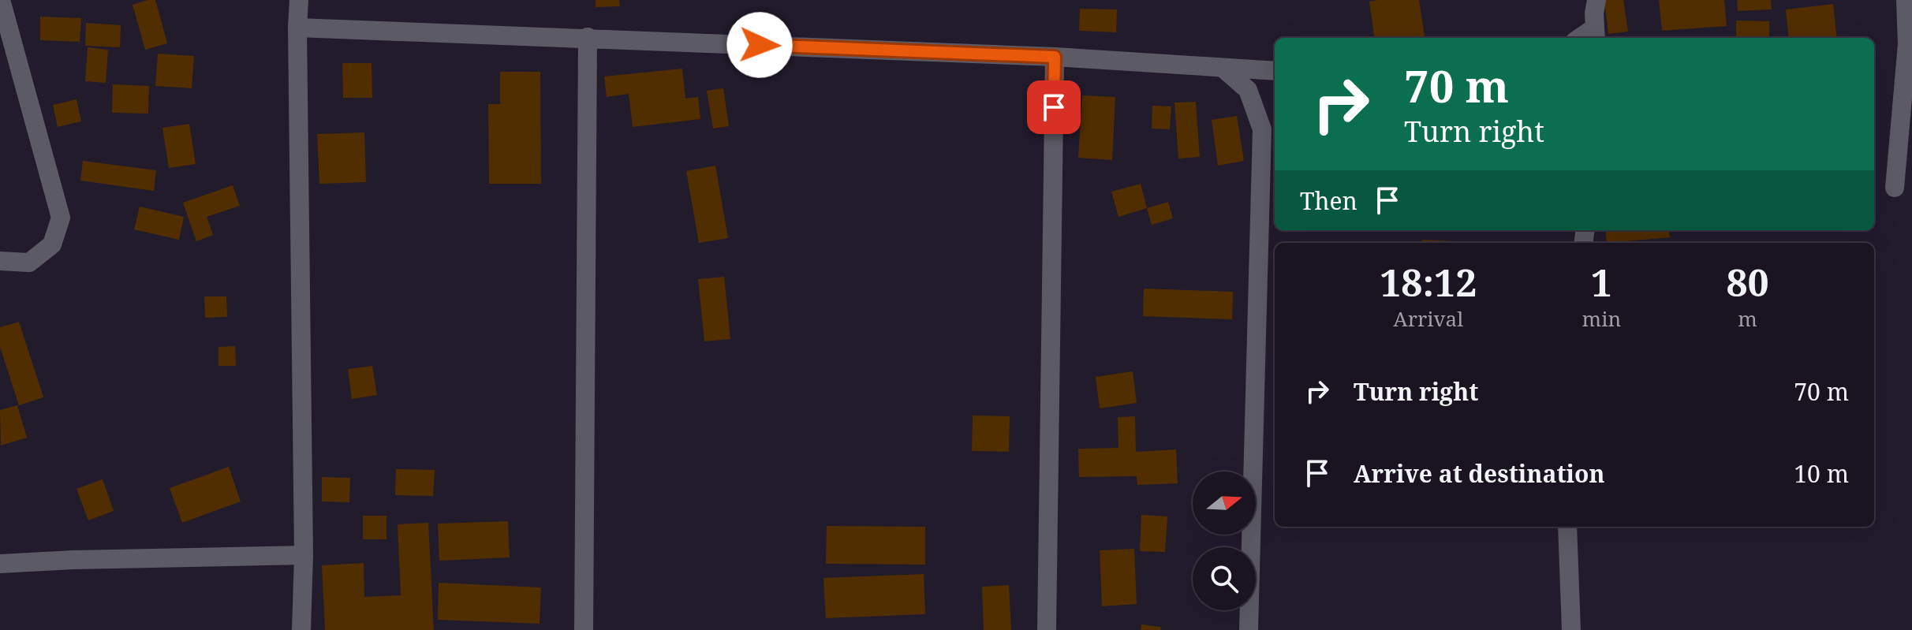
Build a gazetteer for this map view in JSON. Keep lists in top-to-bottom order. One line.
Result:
{"north":"right","page":{"turn":["70 m","Turn right"],"then":"Then","eta":["18:12","Arrival","1","min","80","m"],"list":[{"name":"Turn right","value":"70 m"},{"name":"Arrive at destination","value":"10 m"}]}}
